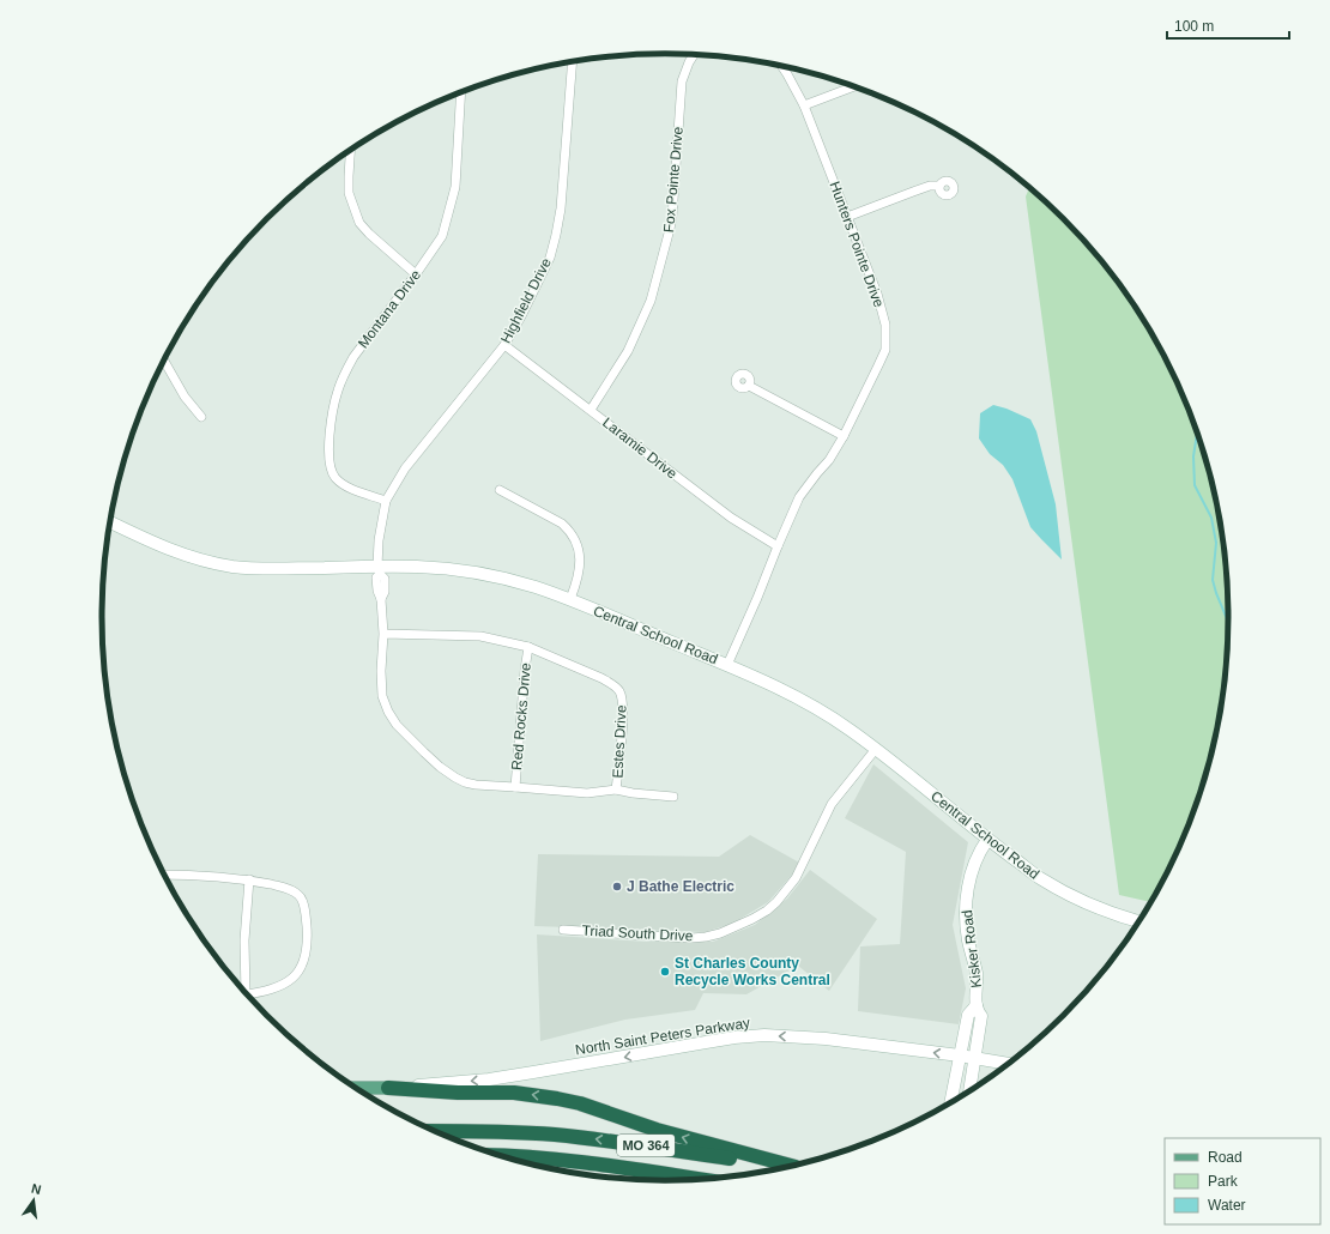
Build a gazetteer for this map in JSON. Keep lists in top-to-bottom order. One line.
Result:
{"streets":{"highway":["MO 364"],"main road":["Central School Road","Kisker Road","North Saint Peters Parkway"],"street":["Fox Pointe Drive","Hunters Pointe Drive","Highfield Drive","Montana Drive","Laramie Drive","Red Rocks Drive","Estes Drive","Triad South Drive"]},"crossings":[["Fox Pointe Drive","Laramie Drive"],["Hunters Pointe Drive","Laramie Drive"],["Hunters Pointe Drive","Central School Road"],["Highfield Drive","Montana Drive"],["Highfield Drive","Laramie Drive"],["Highfield Drive","Central School Road"],["Highfield Drive","Estes Drive"],["Central School Road","Estes Drive"],["Central School Road","Triad South Drive"],["Central School Road","Kisker Road"],["Red Rocks Drive","Estes Drive"],["Kisker Road","North Saint Peters Parkway"]],"one_way":["North Saint Peters Parkway"],"places":["J Bathe Electric","St Charles County Recycle Works Central"],"legend":["Road","Park","Water"],"scale_bar":"100 m","north":"top"}
